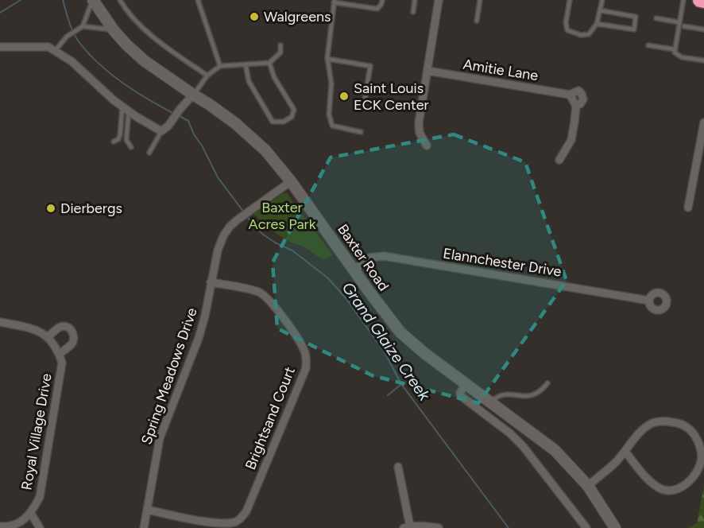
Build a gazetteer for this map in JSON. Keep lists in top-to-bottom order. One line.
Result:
{"streets":{"main road":["Baxter Road"],"street":["Amitie Lane","Elannchester Drive","Spring Meadows Drive","Brightsand Court","Royal Village Drive"]},"crossings":[["Baxter Road","Elannchester Drive"],["Baxter Road","Spring Meadows Drive"],["Spring Meadows Drive","Brightsand Court"]],"water":["Grand Glaize Creek"],"parks":["Baxter Acres Park"],"places":["Walgreens","Saint Louis ECK Center","Dierbergs"]}
